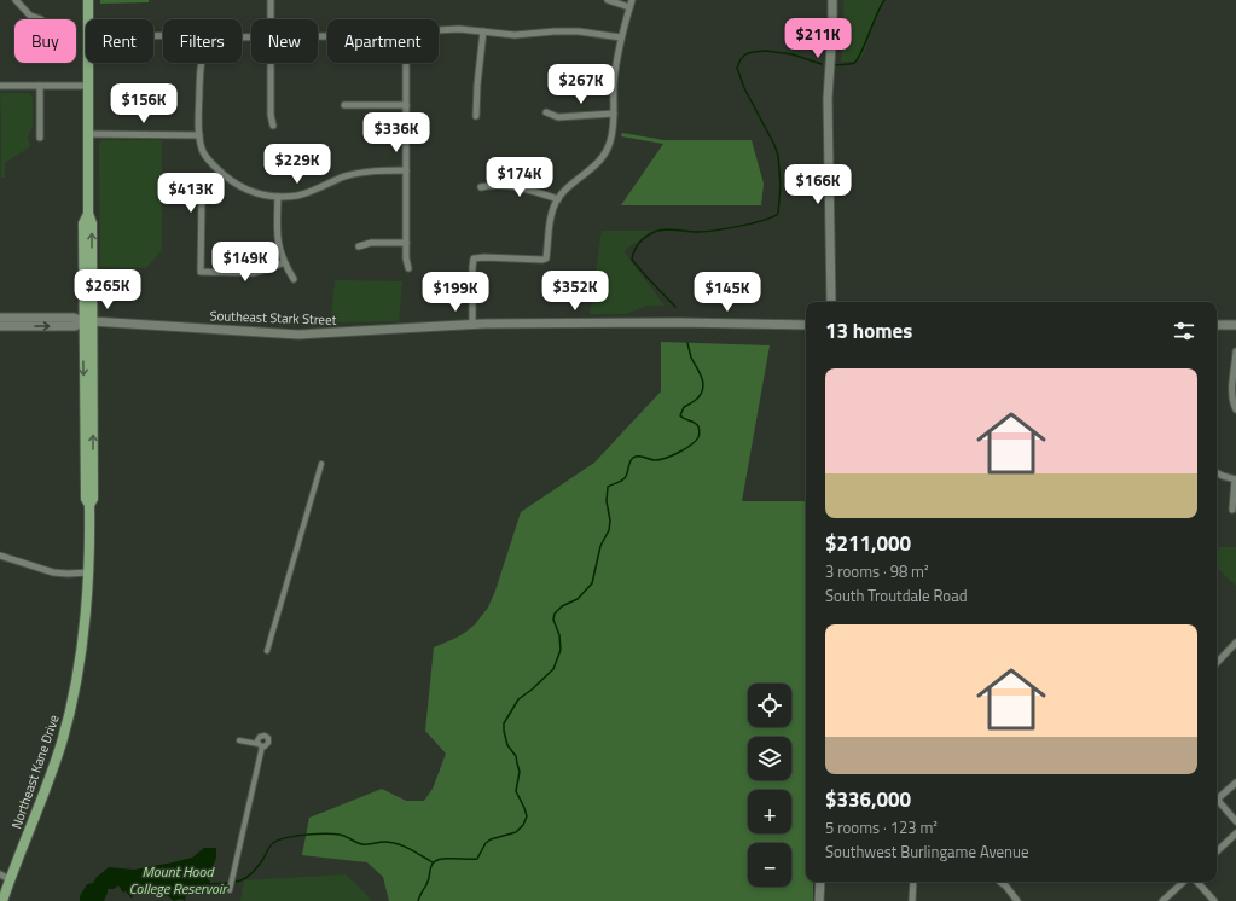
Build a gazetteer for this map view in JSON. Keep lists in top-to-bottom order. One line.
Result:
{"streets":{"main road":["Southeast Stark Street","Northeast Kane Drive"]},"crossings":[["Southeast Stark Street","Northeast Kane Drive"]],"water":["Mount Hood College Reservoir"],"page":{"price":["$211K","$267K","$156K","$336K","$229K","$174K","$166K","$413K","$149K","$265K","$352K","$199K","$145K"],"chip":["Buy","Rent","Filters","New","Apartment"],"heading":"13 homes","list":[{"name":"$211,000","note":"3 rooms · 98 m² · South Troutdale Road"},{"name":"$336,000","note":"5 rooms · 123 m² · Southwest Burlingame Avenue"}],"map_buttons":["+","−"]}}
